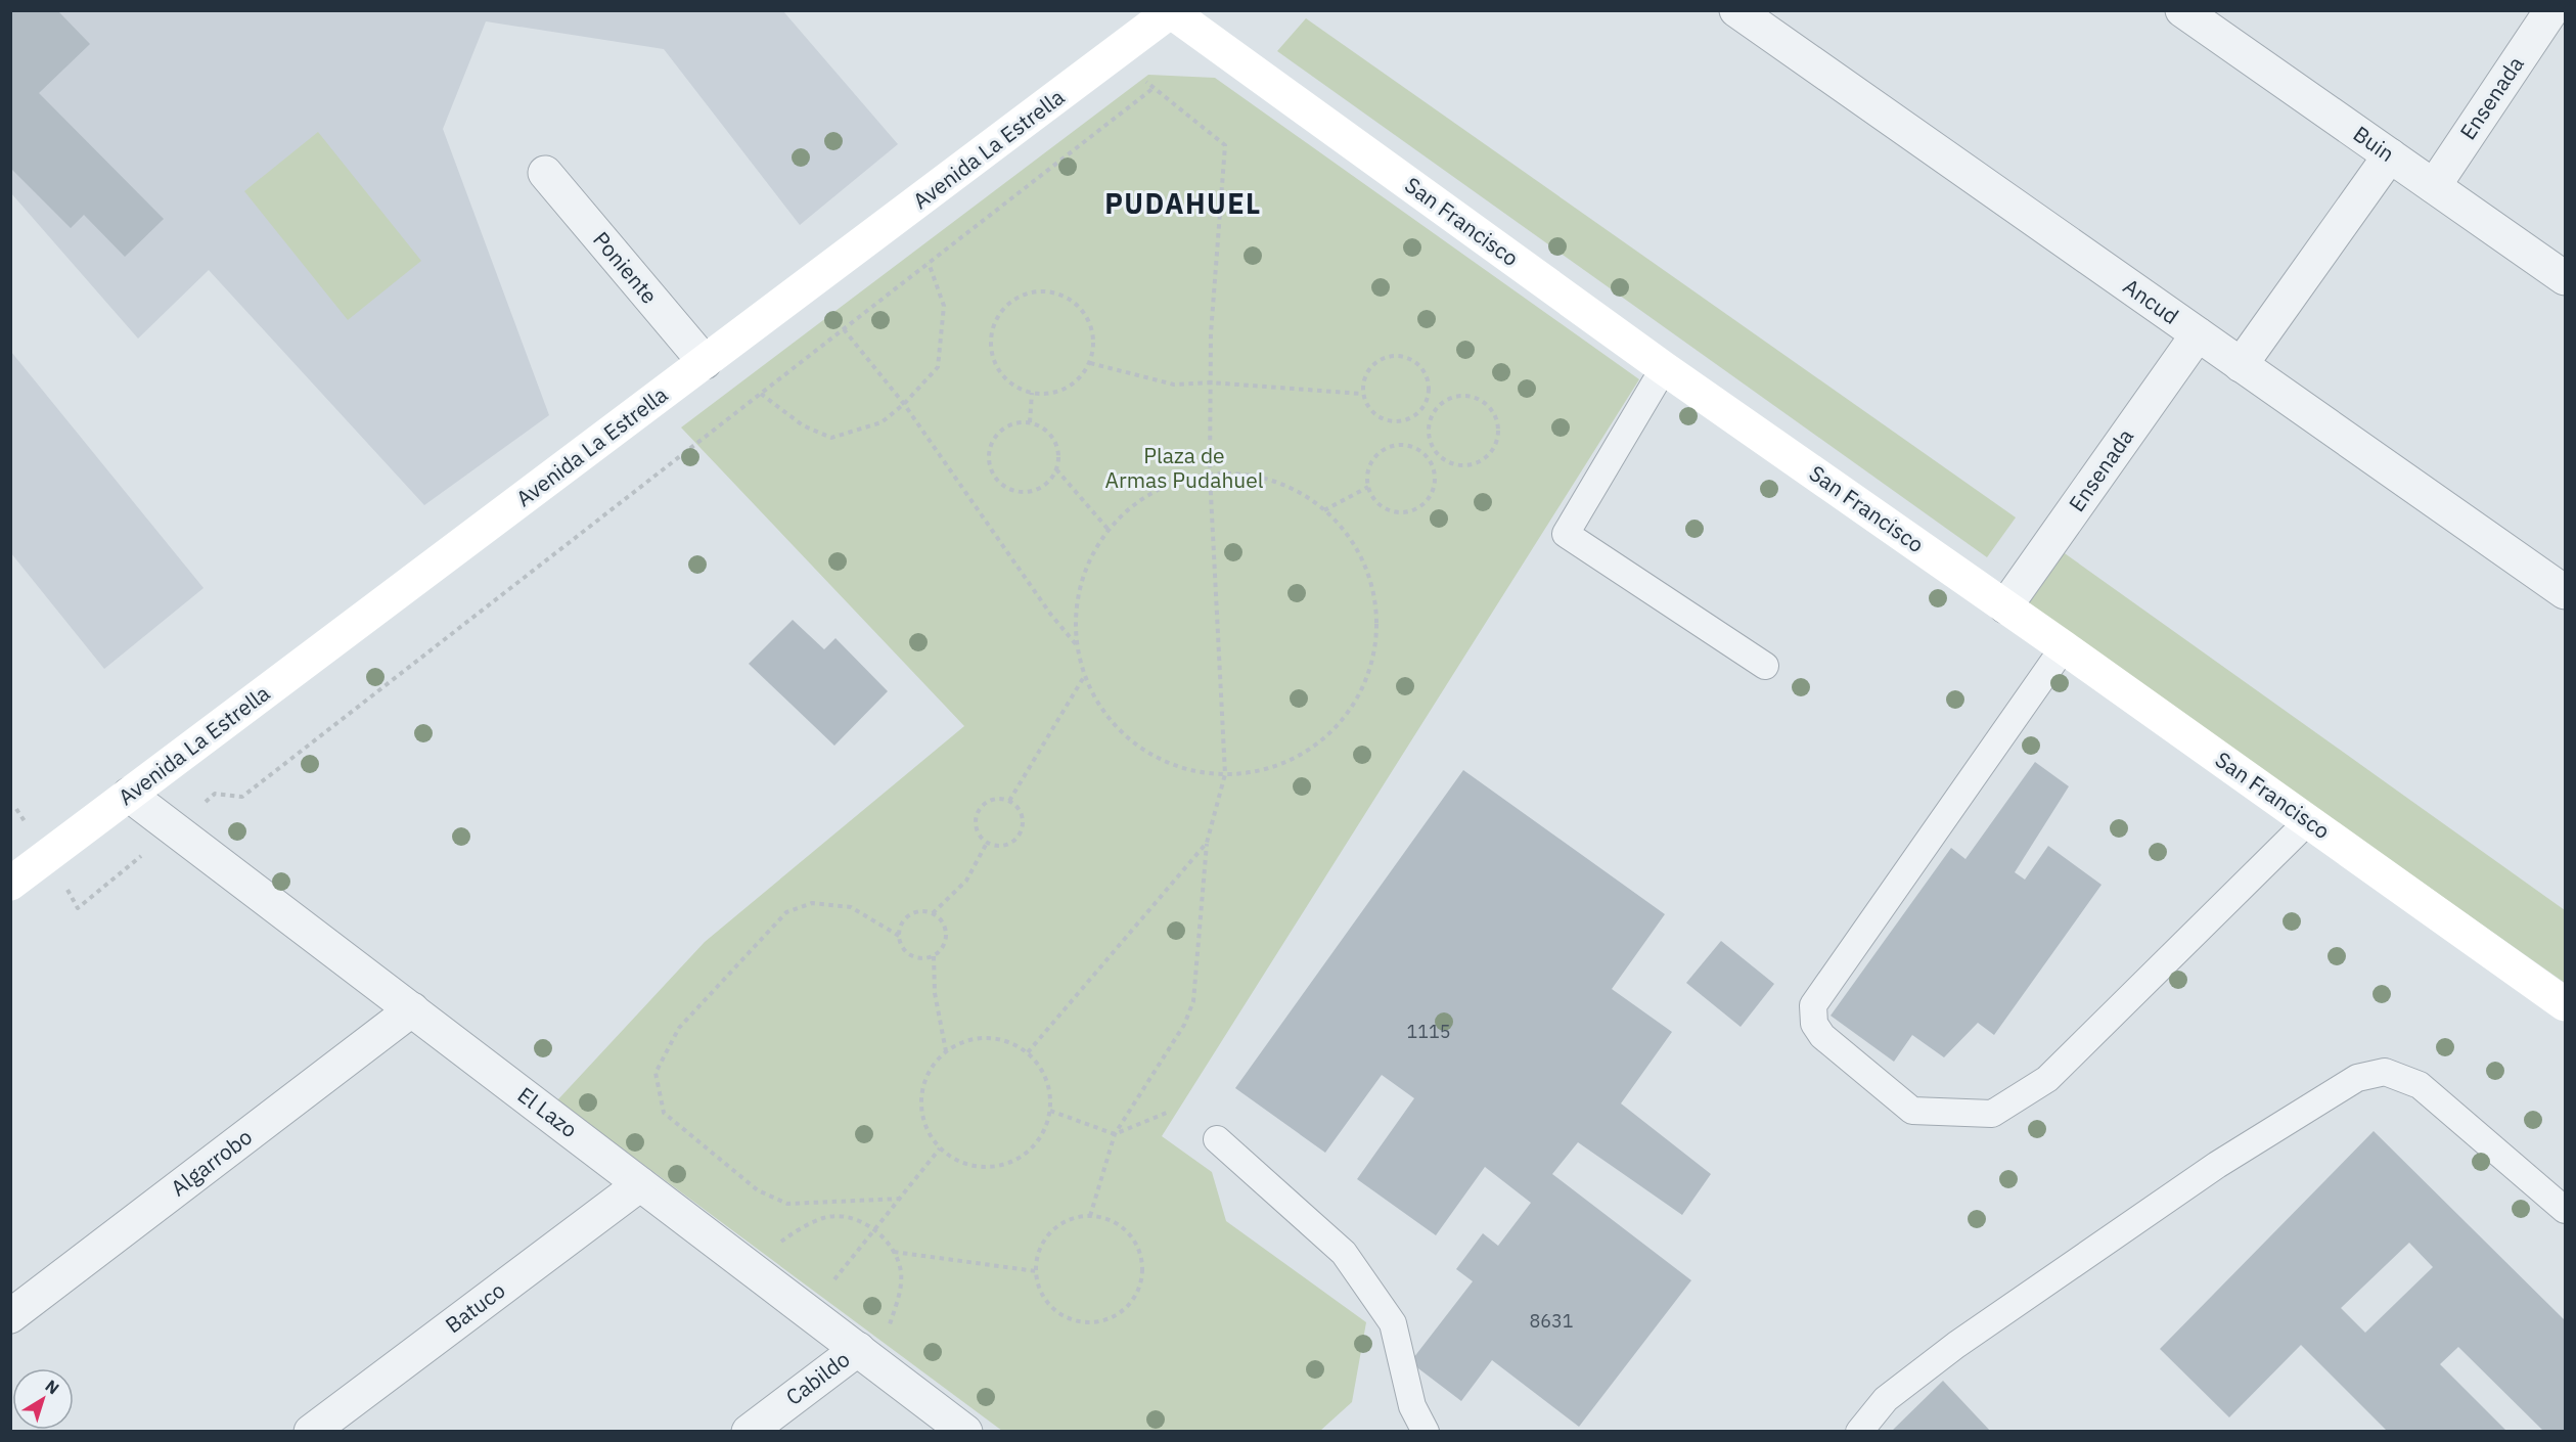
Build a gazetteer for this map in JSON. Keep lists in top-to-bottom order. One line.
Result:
{"streets":{"main road":["Avenida La Estrella","San Francisco"],"street":["Ensenada","Buin","Poniente","Ancud","El Lazo","Algarrobo","Batuco","Cabildo"]},"crossings":[["Ensenada","Buin"],["Ensenada","San Francisco"],["Ensenada","Ancud"],["Avenida La Estrella","San Francisco"],["Avenida La Estrella","Poniente"],["Avenida La Estrella","El Lazo"],["El Lazo","Algarrobo"],["El Lazo","Batuco"],["El Lazo","Cabildo"]],"districts":["PUDAHUEL"],"parks":["Plaza de Armas Pudahuel"],"house_numbers":["1115","8631"],"north":"top right"}
